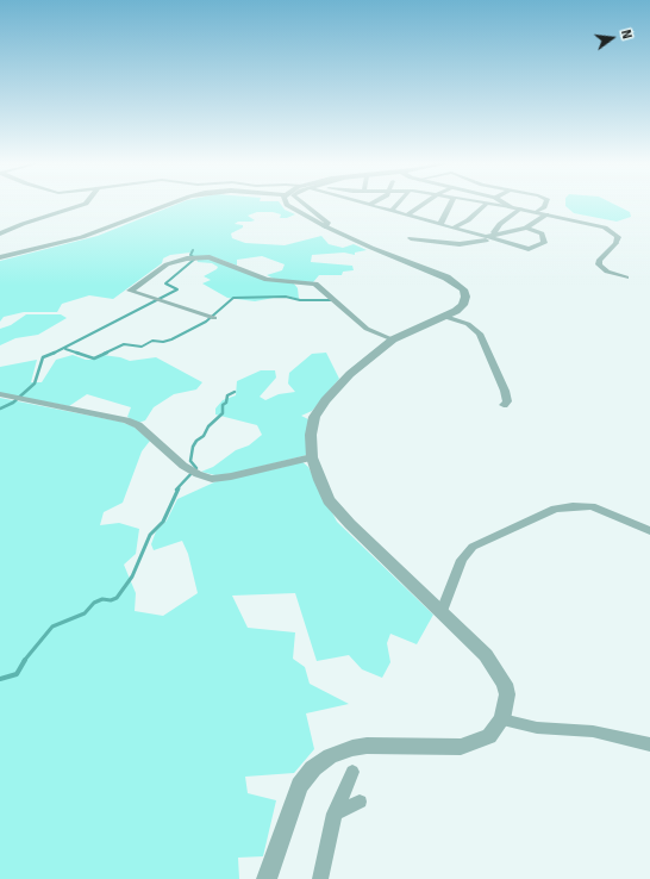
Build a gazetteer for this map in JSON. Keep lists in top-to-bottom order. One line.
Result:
{"north":"right"}
